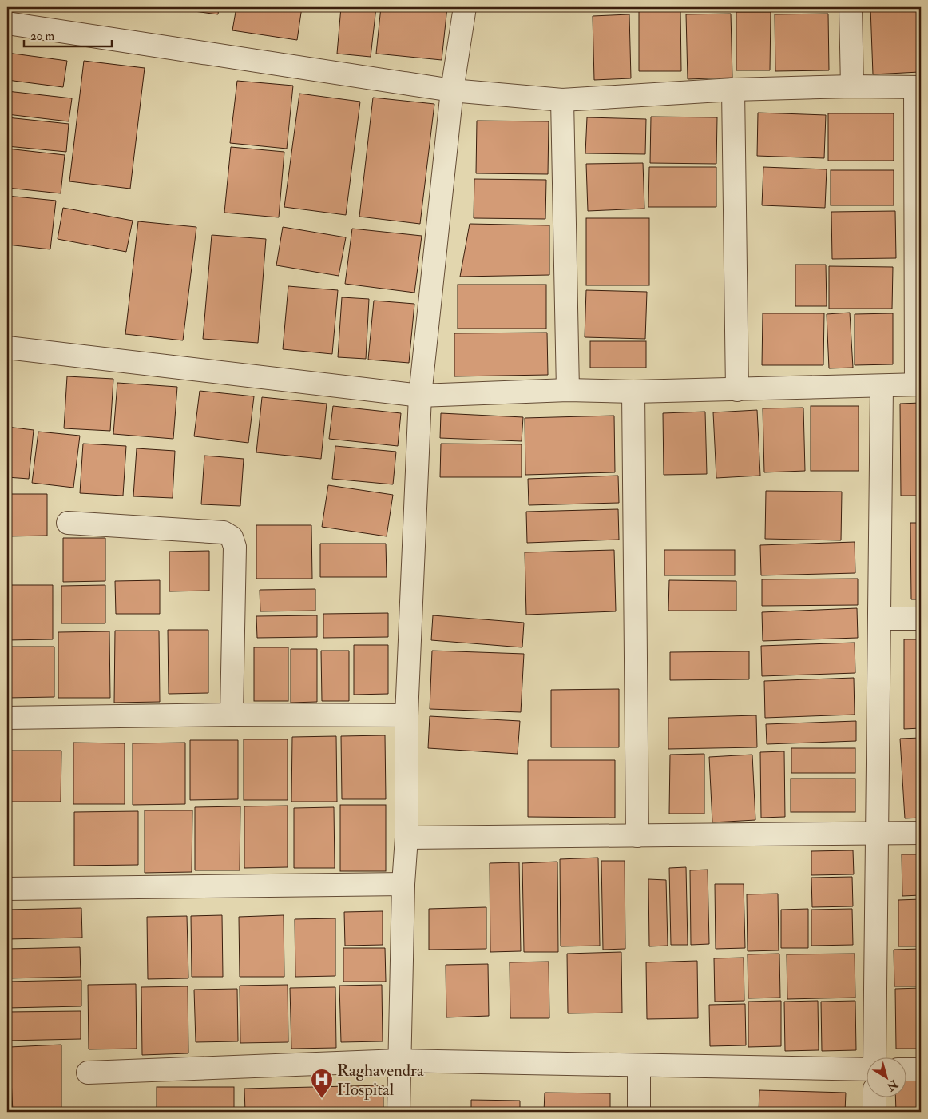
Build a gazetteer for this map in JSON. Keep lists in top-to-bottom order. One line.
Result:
{"places":{"hospital":["Raghavendra Hospital"]},"scale_bar":"20 m","north":"bottom right"}
